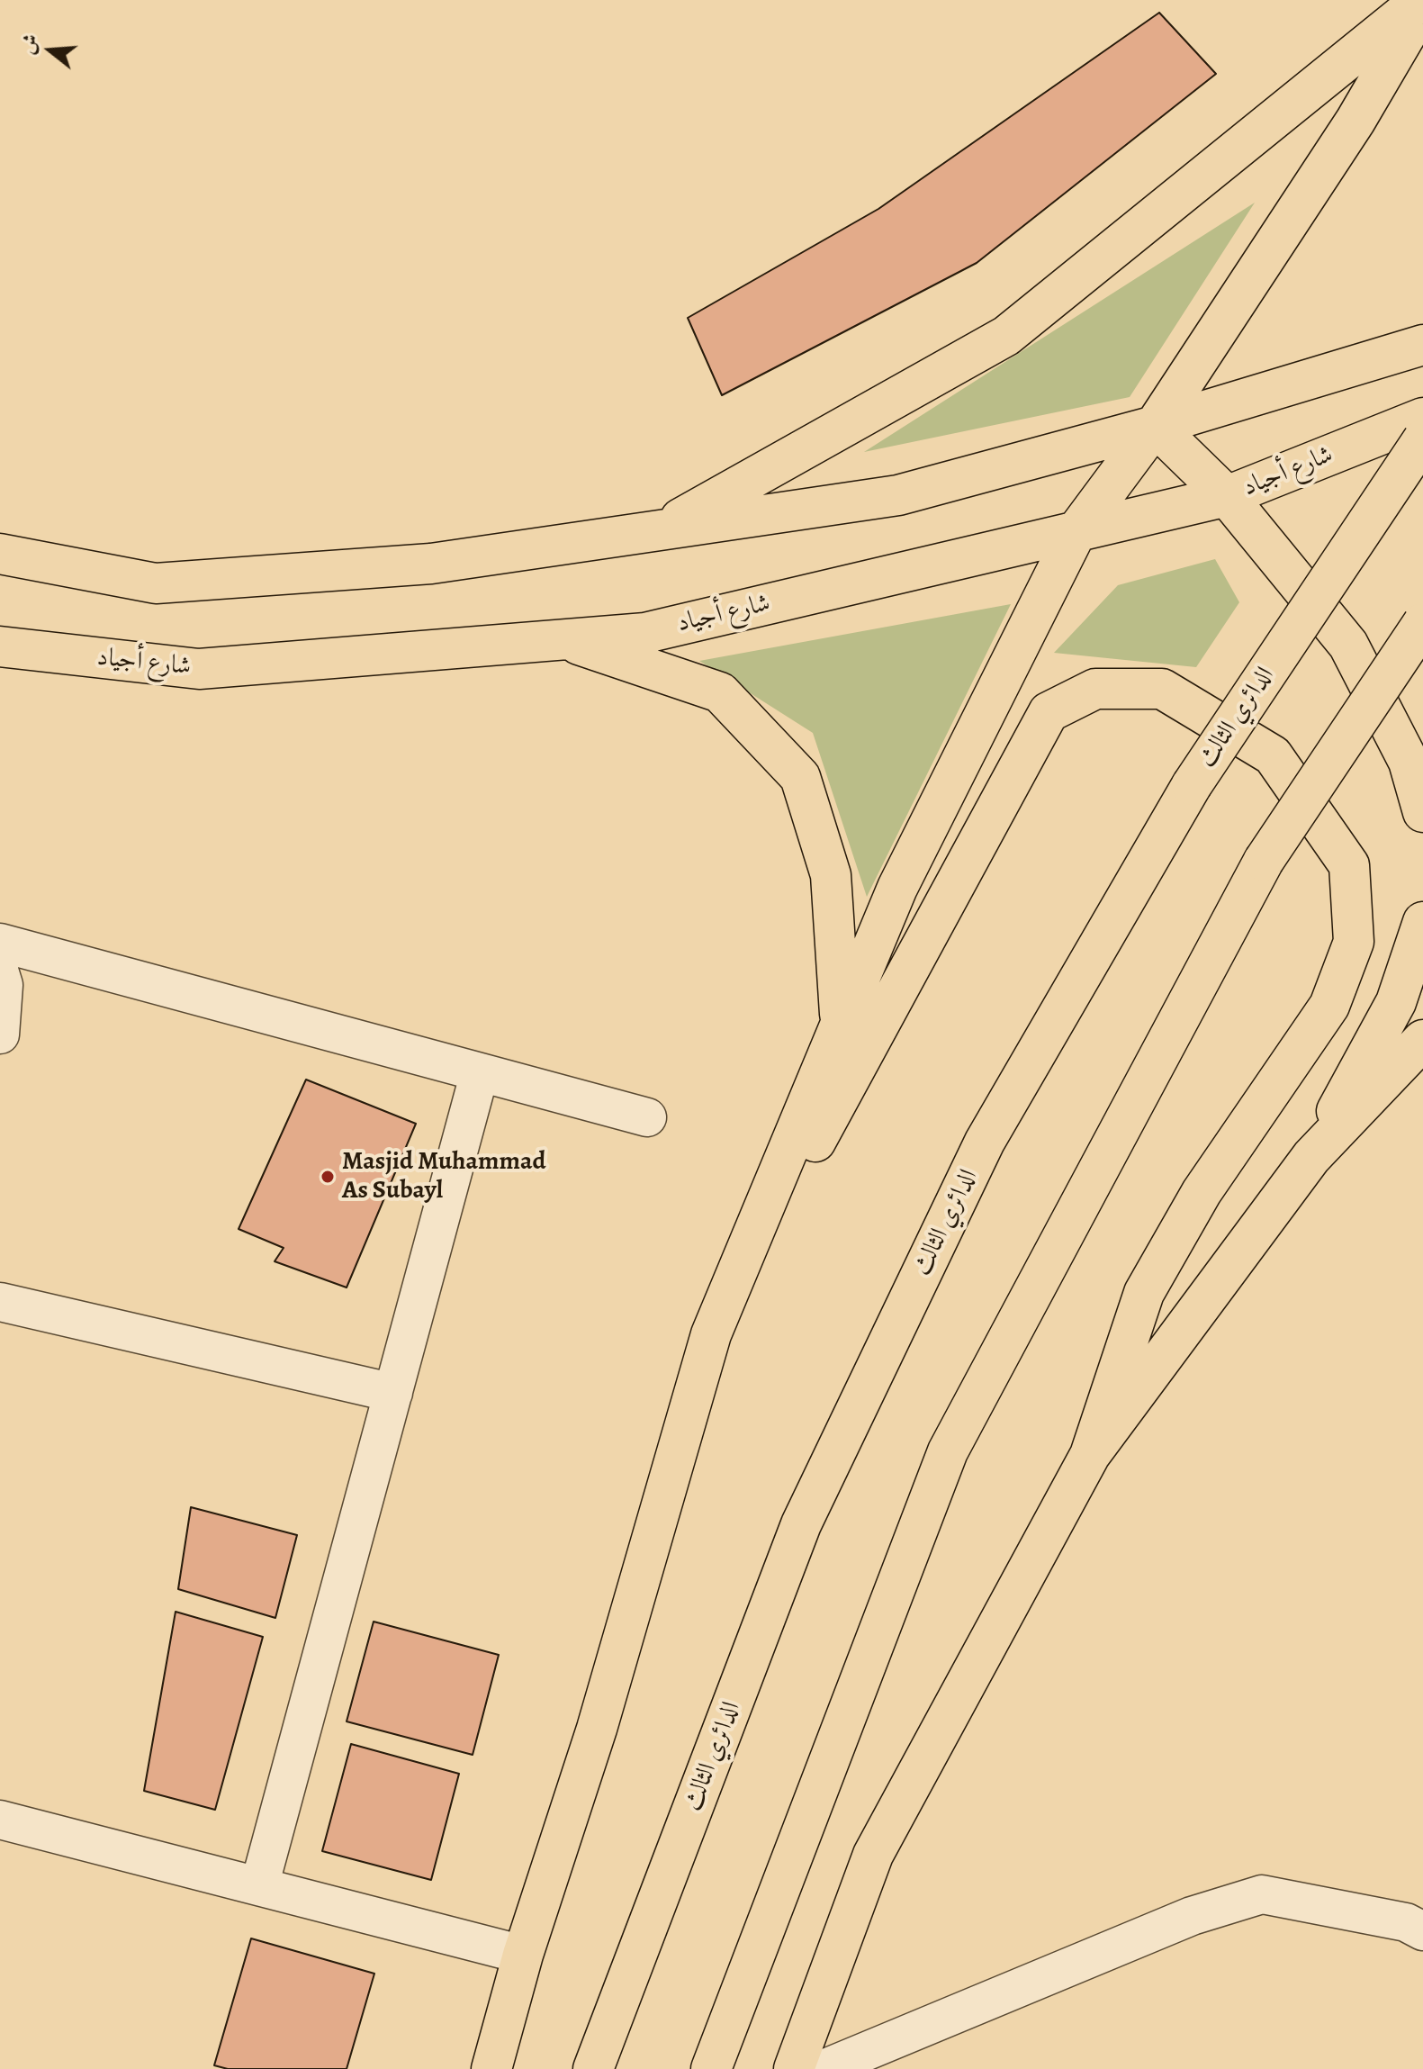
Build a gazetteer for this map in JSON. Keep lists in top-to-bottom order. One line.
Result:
{"streets":{"main road":["شارع أجياد","الدائري الثالث"]},"places":["Masjid Muhammad As Subayl"],"north":"left"}
